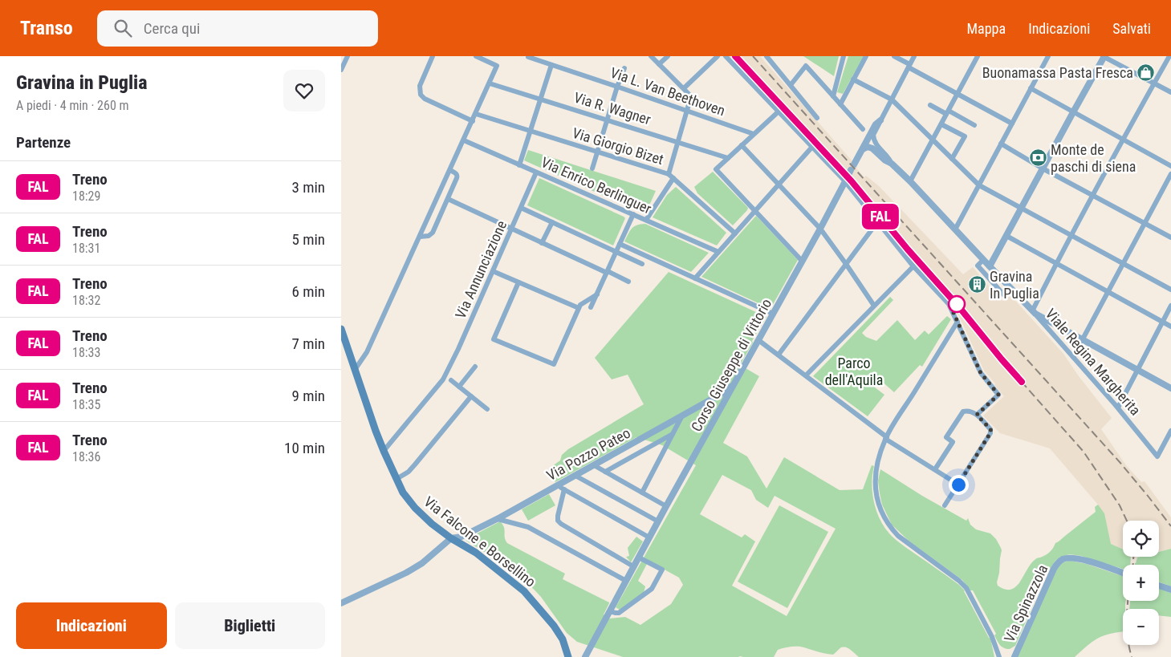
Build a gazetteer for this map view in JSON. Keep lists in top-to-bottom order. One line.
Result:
{"streets":{"main road":["Via Falcone e Borsellino"],"street":["Via L. Van Beethoven","Via R. Wagner","Via Giorgio Bizet","Via Enrico Berlinguer","Via Annunciazione","Viale Regina Margherita","Corso Giuseppe di Vittorio","Via Pozzo Pateo","Via Spinazzola"]},"crossings":[["Via Enrico Berlinguer","Via Annunciazione"],["Via Annunciazione","Via Falcone e Borsellino"],["Corso Giuseppe di Vittorio","Via Pozzo Pateo"],["Via Pozzo Pateo","Via Falcone e Borsellino"]],"parks":["Parco dell'Aquila"],"places":{"shop":["Buonamassa Pasta Fresca"],"bank":["Monte de paschi di siena"],"building":["Gravina In Puglia"]},"page":{"header":"Transo","search":"Cerca qui","nav":["Mappa","Indicazioni","Salvati"],"heading":[["Gravina in Puglia","A piedi · 4 min · 260 m"],"Partenze"],"on_map":"FAL","list":[{"mark":"FAL","name":"Treno","note":"18:29","value":"3 min"},{"mark":"FAL","name":"Treno","note":"18:31","value":"5 min"},{"mark":"FAL","name":"Treno","note":"18:32","value":"6 min"},{"mark":"FAL","name":"Treno","note":"18:33","value":"7 min"},{"mark":"FAL","name":"Treno","note":"18:35","value":"9 min"},{"mark":"FAL","name":"Treno","note":"18:36","value":"10 min"}],"map_buttons":["+","−"],"buttons":["Indicazioni","Biglietti"]}}
